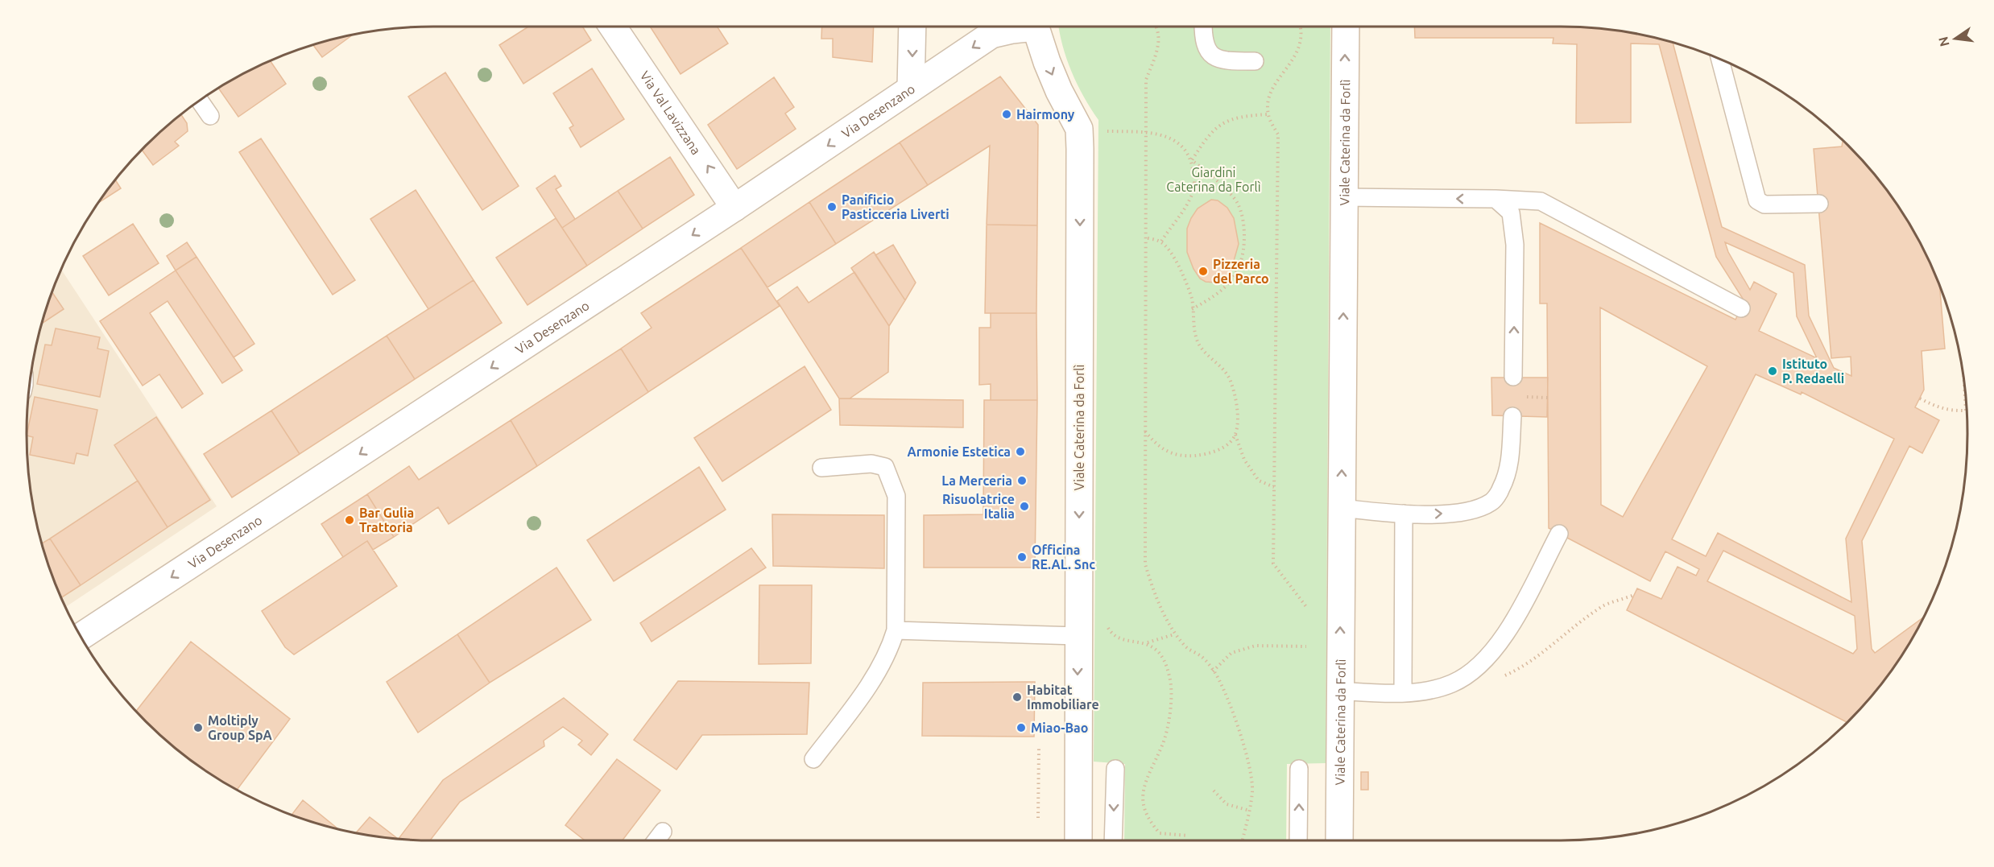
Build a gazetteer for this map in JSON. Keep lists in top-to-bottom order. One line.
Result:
{"streets":{"main road":["Via Desenzano","Via Val Lavizzana","Viale Caterina da Forlì"]},"crossings":[["Via Desenzano","Via Val Lavizzana"]],"one_way":["Via Desenzano","Via Val Lavizzana"],"parks":["Giardini Caterina da Forlì"],"places":["Hairmony","Panificio Pasticceria Liverti","Pizzeria del Parco","Istituto P. Redaelli","Armonie Estetica","La Merceria","Risuolatrice Italia","Bar Gulia Trattoria","Officina RE.AL. Snc","Habitat Immobiliare","Moltiply Group SpA","Miao-Bao"],"north":"left"}
